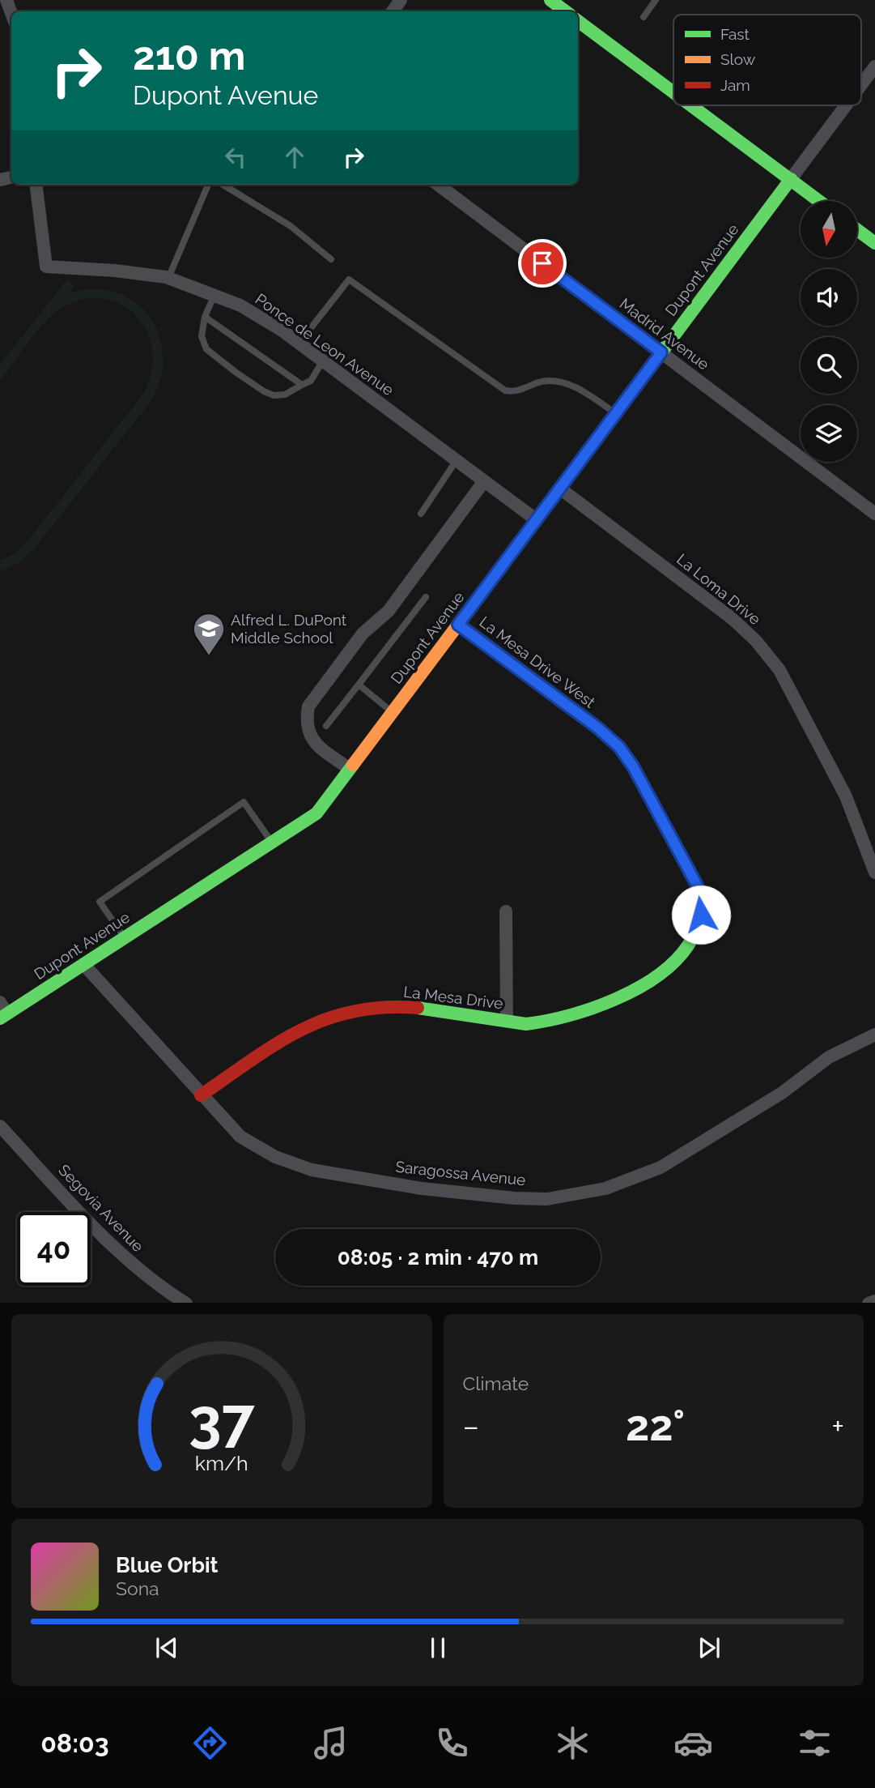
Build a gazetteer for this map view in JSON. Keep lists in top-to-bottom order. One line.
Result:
{"streets":{"street":["Dupont Avenue","Madrid Avenue","Ponce de Leon Avenue","La Loma Drive","La Mesa Drive West","La Mesa Drive","Saragossa Avenue","Segovia Avenue"]},"crossings":[["Dupont Avenue","Madrid Avenue"],["Dupont Avenue","Ponce de Leon Avenue"],["Dupont Avenue","La Loma Drive"],["Dupont Avenue","La Mesa Drive West"],["Dupont Avenue","Saragossa Avenue"],["La Mesa Drive West","La Mesa Drive"],["La Mesa Drive","Saragossa Avenue"]],"places":{"school or university":["Alfred L. DuPont Middle School"]},"legend":["Fast","Slow","Jam"],"north":"bottom","page":{"turn":["210 m","Dupont Avenue"],"limit":"40","trip":"08:05 · 2 min · 470 m","tile":"Climate","heat":["−","22°","+"],"song":["Blue Orbit","Sona"],"tabs":"08:03","gauge":["37","km/h"]}}
